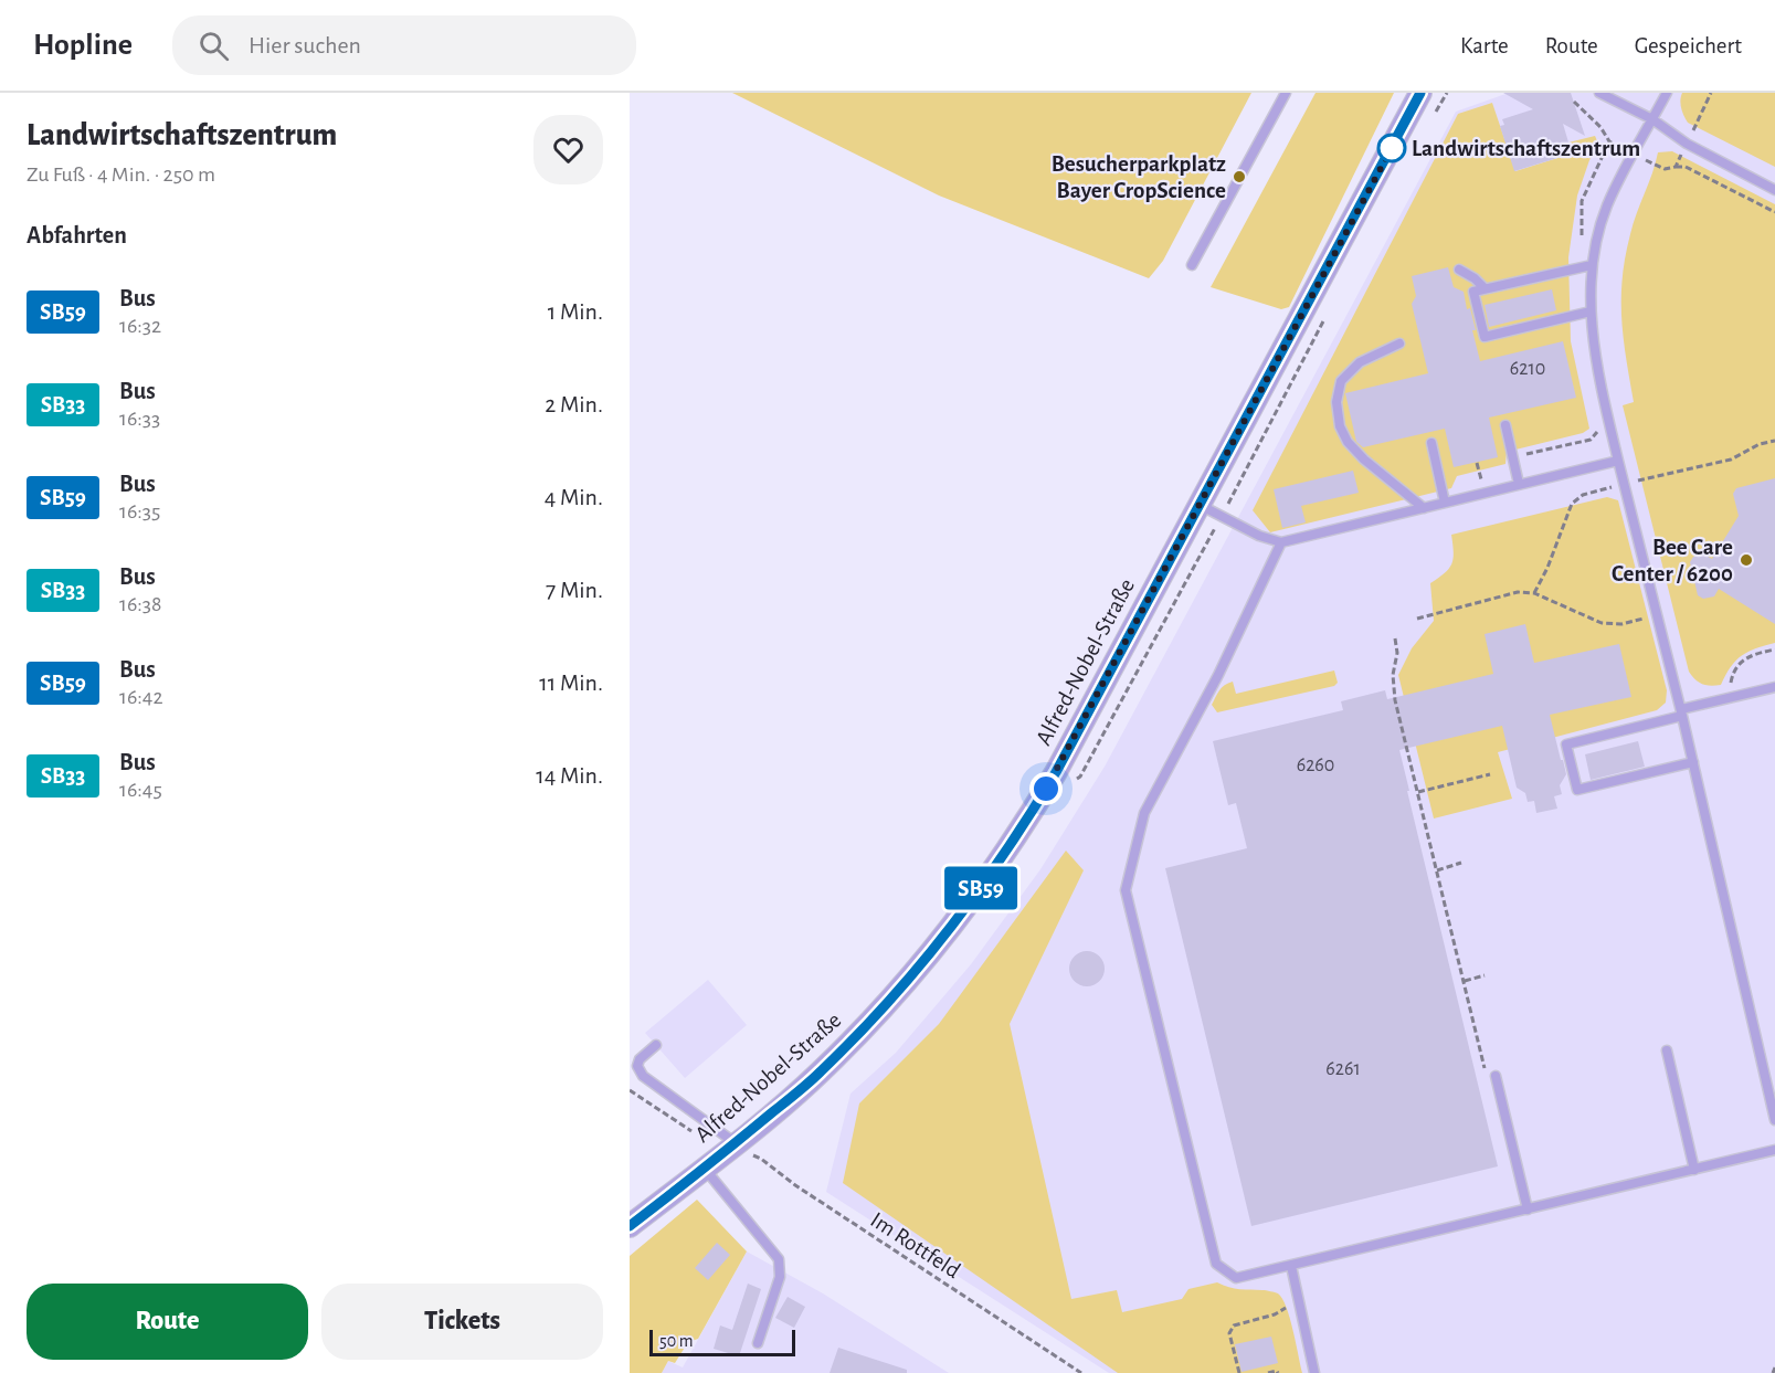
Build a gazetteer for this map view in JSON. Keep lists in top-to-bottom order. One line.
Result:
{"streets":{"street":["Alfred-Nobel-Straße"],"path":["Im Rottfeld"]},"crossings":[["Alfred-Nobel-Straße","Im Rottfeld"]],"places":["Landwirtschaftszentrum","Besucherparkplatz Bayer CropScience","Bee Care Center / 6200"],"lines":["bus line SB59"],"house_numbers":["6210","6260","6261"],"scale_bar":"50 m","page":{"header":"Hopline","search":"Hier suchen","nav":["Karte","Route","Gespeichert"],"heading":[["Landwirtschaftszentrum","Zu Fuß · 4 Min. · 250 m"],"Abfahrten"],"on_map":"SB59","list":[{"mark":"SB59","name":"Bus","note":"16:32","value":"1 Min."},{"mark":"SB33","name":"Bus","note":"16:33","value":"2 Min."},{"mark":"SB59","name":"Bus","note":"16:35","value":"4 Min."},{"mark":"SB33","name":"Bus","note":"16:38","value":"7 Min."},{"mark":"SB59","name":"Bus","note":"16:42","value":"11 Min."},{"mark":"SB33","name":"Bus","note":"16:45","value":"14 Min."}],"buttons":["Route","Tickets"],"scale":"50 m"}}
